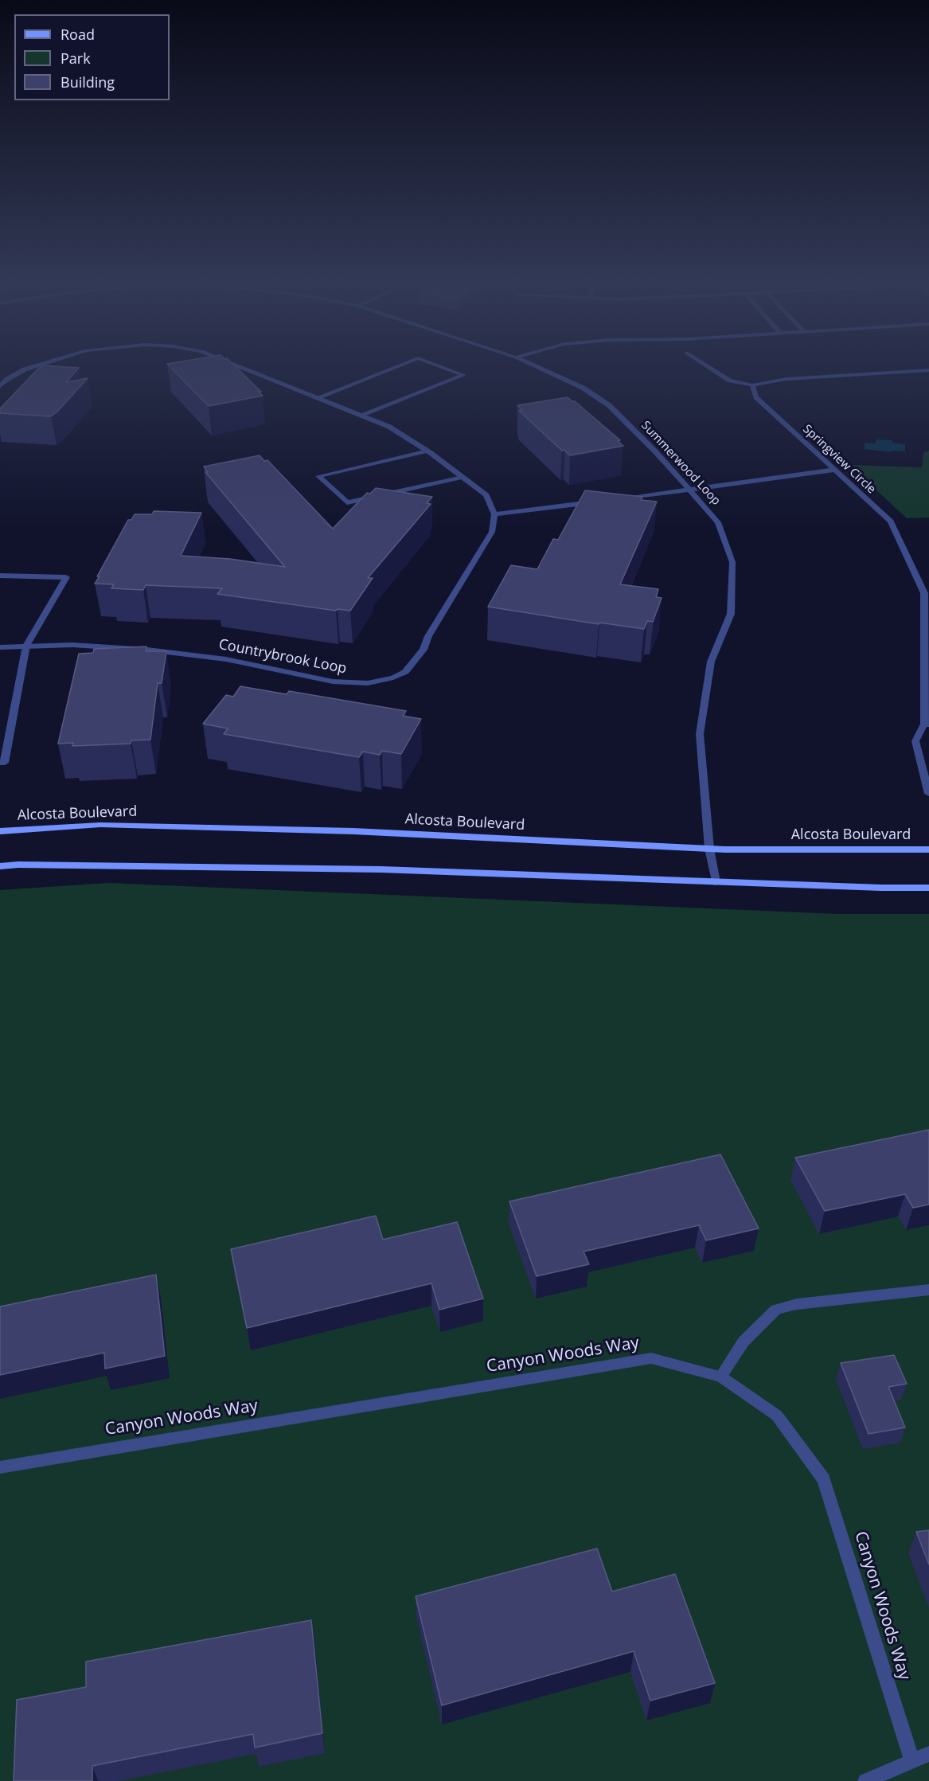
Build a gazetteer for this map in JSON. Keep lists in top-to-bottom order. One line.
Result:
{"streets":{"main road":["Alcosta Boulevard"],"street":["Springview Circle","Summerwood Loop","Countrybrook Loop","Canyon Woods Way"]},"crossings":[["Summerwood Loop","Alcosta Boulevard"]],"legend":["Road","Park","Building"]}
